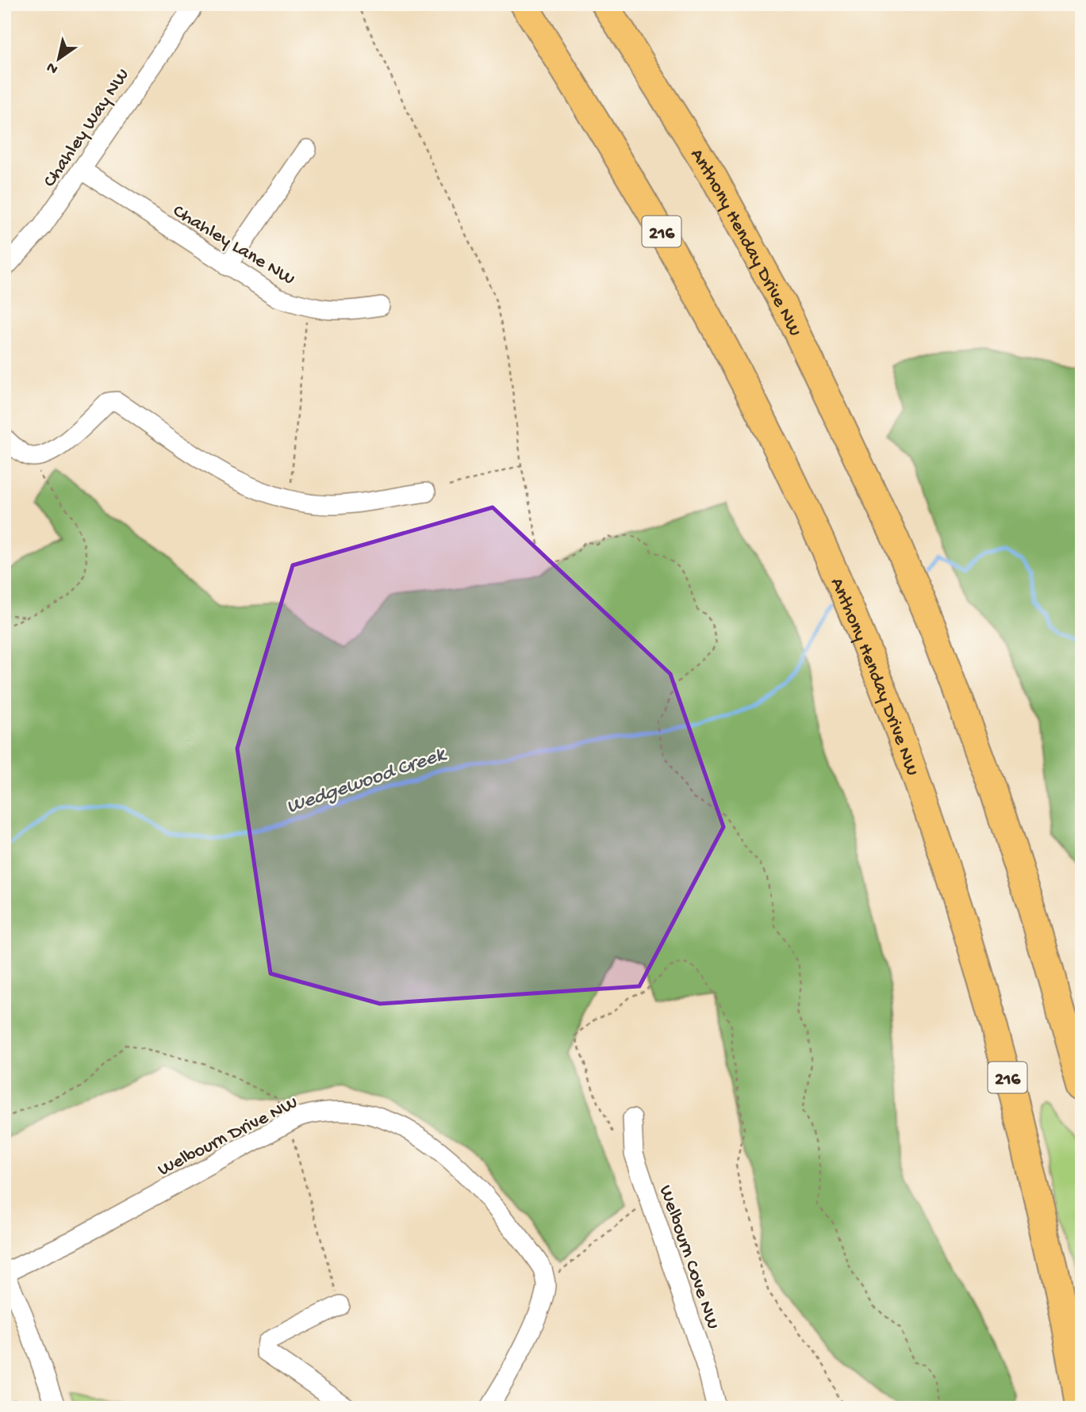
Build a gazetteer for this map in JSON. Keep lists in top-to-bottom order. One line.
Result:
{"streets":{"highway":["216","Anthony Henday Drive NW"],"street":["Chahley Way NW","Chahley Lane NW","Welbourn Drive NW","Welbourn Cove NW"]},"crossings":[["Chahley Way NW","Chahley Lane NW"]],"water":["Wedgewood Creek"],"north":"bottom left"}
